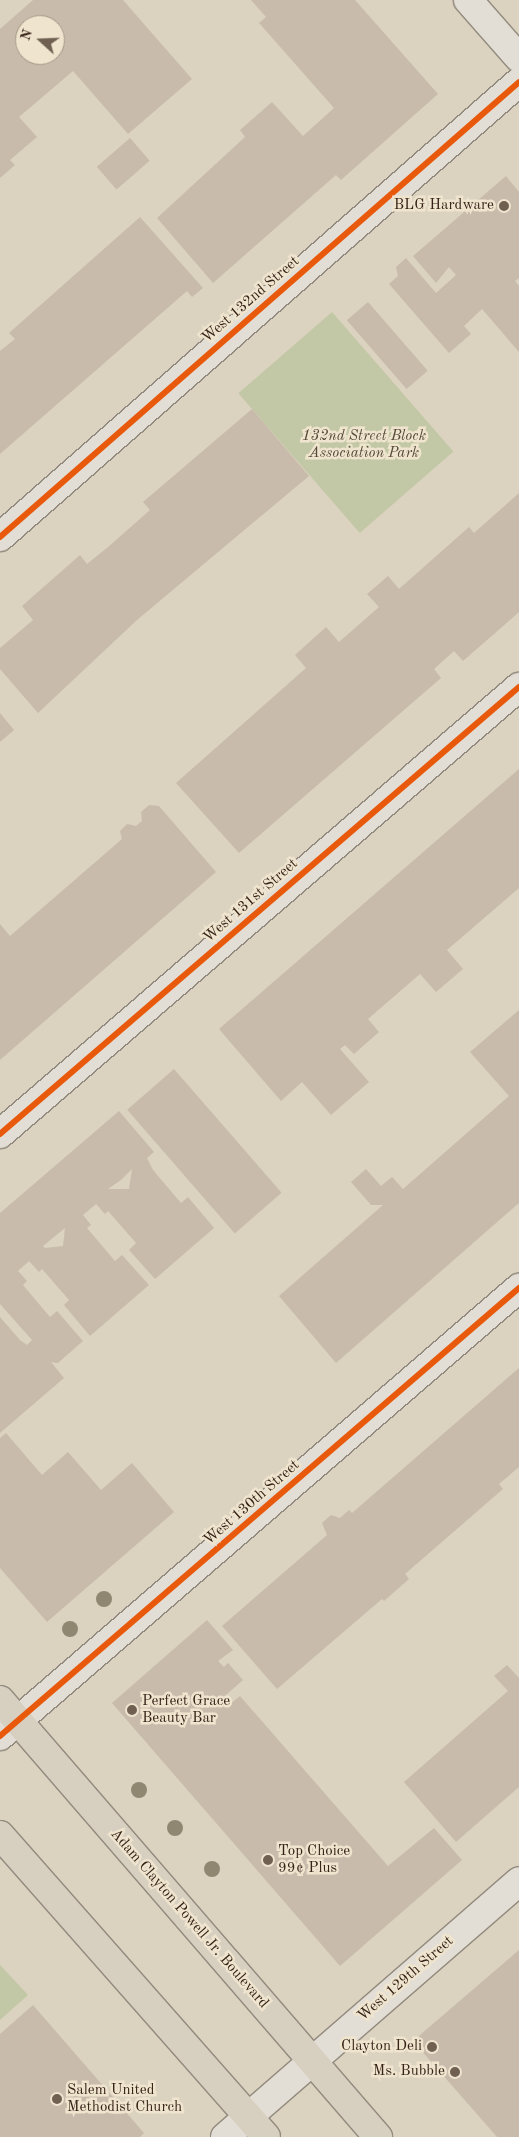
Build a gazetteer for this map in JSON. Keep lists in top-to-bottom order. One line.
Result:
{"streets":{"main road":["Adam Clayton Powell Jr. Boulevard"],"street":["West 132nd Street","West 131st Street","West 130th Street","West 129th Street"]},"crossings":[["West 130th Street","Adam Clayton Powell Jr. Boulevard"],["Adam Clayton Powell Jr. Boulevard","West 129th Street"]],"parks":["132nd Street Block Association Park"],"places":["BLG Hardware","Perfect Grace Beauty Bar","Top Choice 99¢ Plus","Clayton Deli","Ms. Bubble","Salem United Methodist Church"],"north":"left"}
